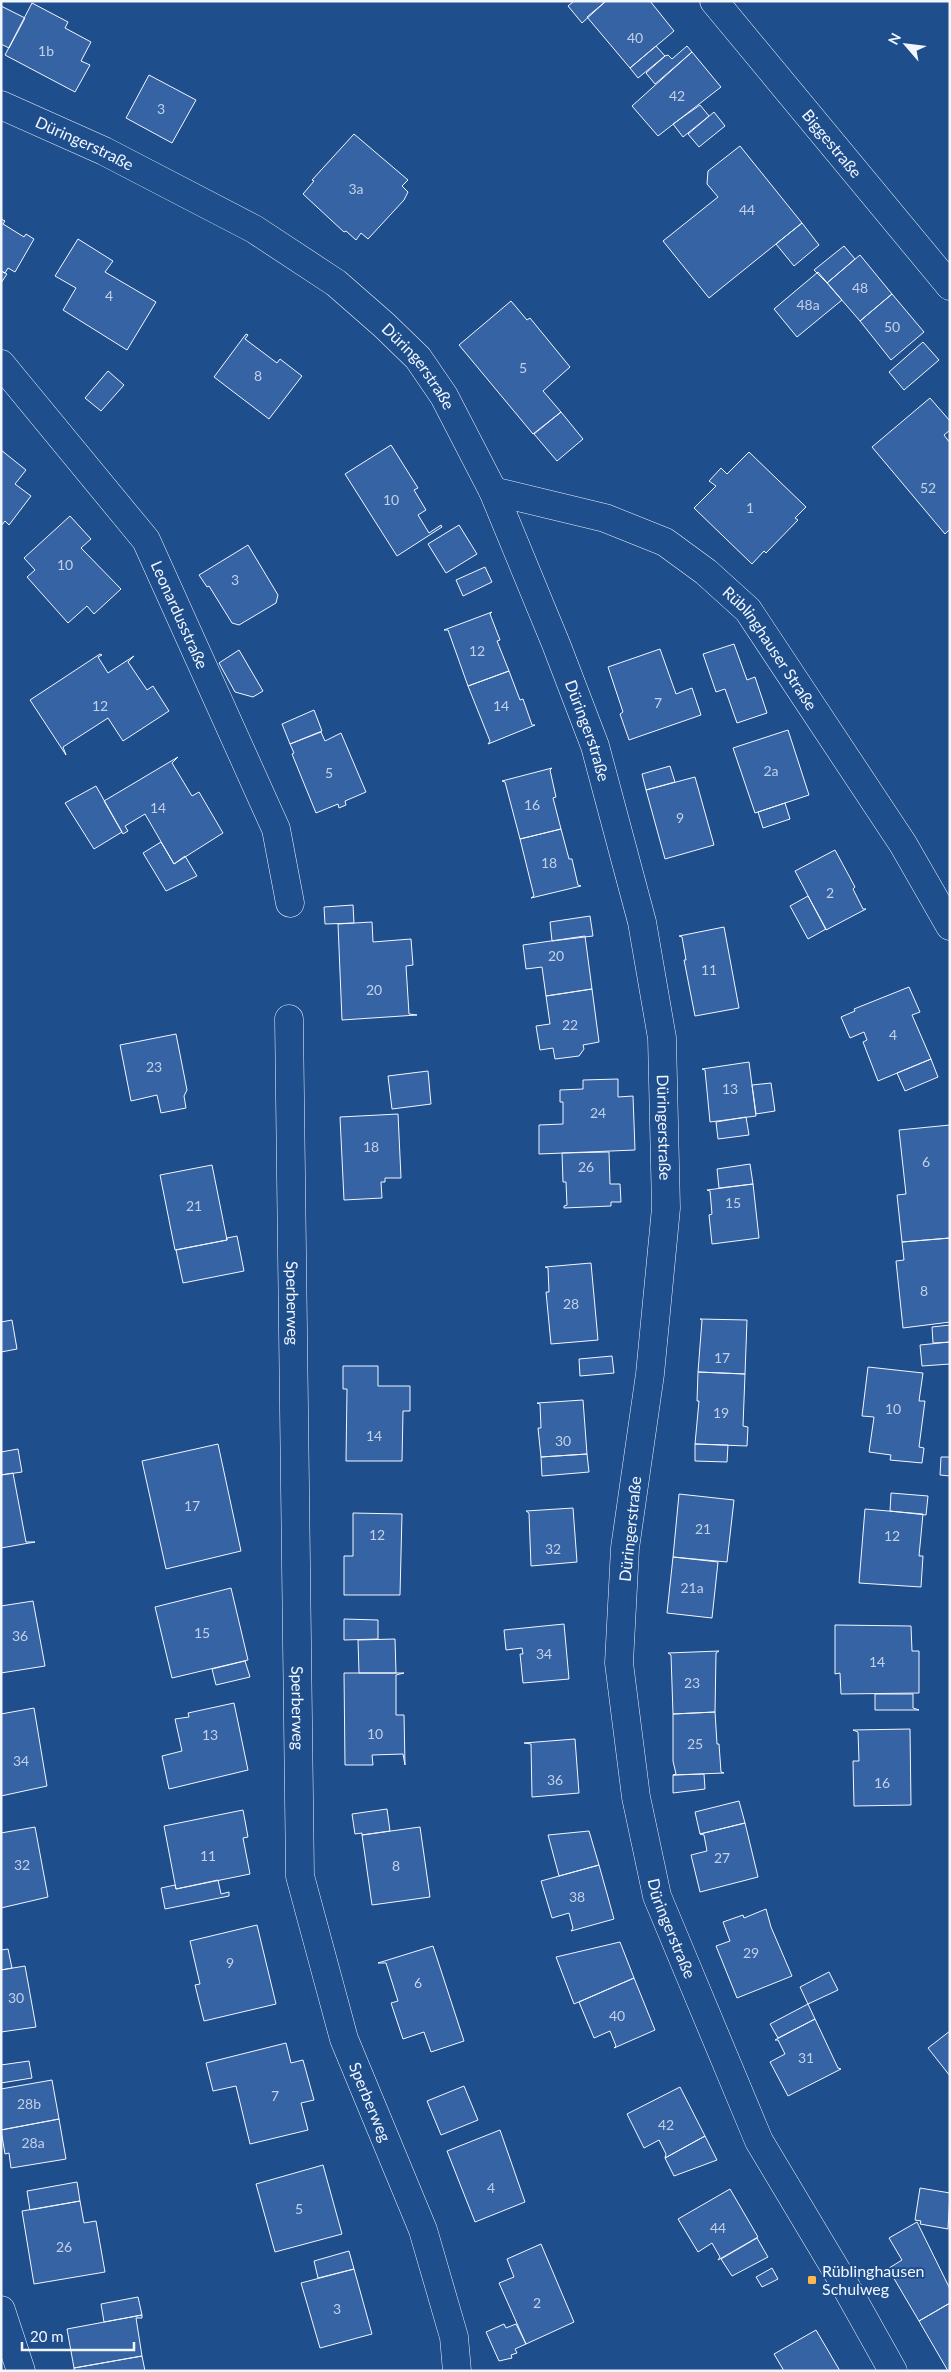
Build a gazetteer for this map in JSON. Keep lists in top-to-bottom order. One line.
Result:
{"streets":{"street":["Düringerstraße","Biggestraße","Leonardusstraße","Rüblinghauser Straße","Sperberweg"]},"crossings":[["Düringerstraße","Rüblinghauser Straße"]],"places":{"transit":["Rüblinghausen Schulweg"]},"house_numbers":["40","1b","42","3","3a","44","48","4","48a","50","5","8","52","10","1","10","3","12","7","12","14","2a","5","16","14","9","18","2","20","11","20","22","4","23","13","24","18","6","26","15","21","8","28","17","10","19","14","30","17","21","12","12","32","21a","15","36","34","14","23","10","13","25","34","36","16","11","27","32","8","38","29","9","6","30","40","31","7","28b","42","28a","4","5","44","26","2","3"],"scale_bar":"20 m","north":"top left"}
